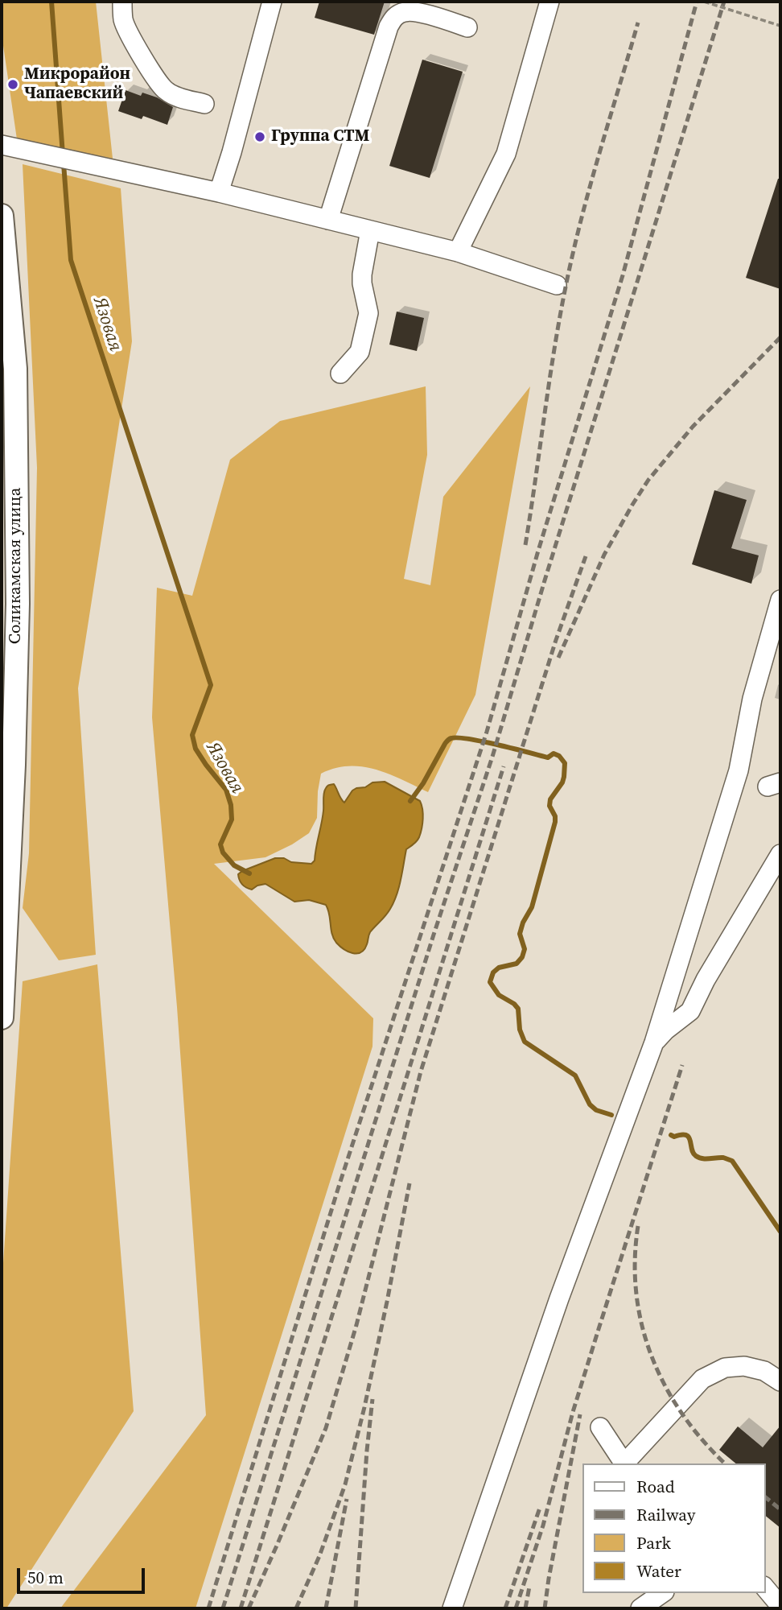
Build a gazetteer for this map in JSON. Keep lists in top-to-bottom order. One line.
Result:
{"streets":{"main road":["Соликамская улица"]},"water":["Язовая"],"places":["Микрорайон Чапаевский","Группа СТМ"],"legend":["Road","Railway","Park","Water"],"scale_bar":"50 m"}
